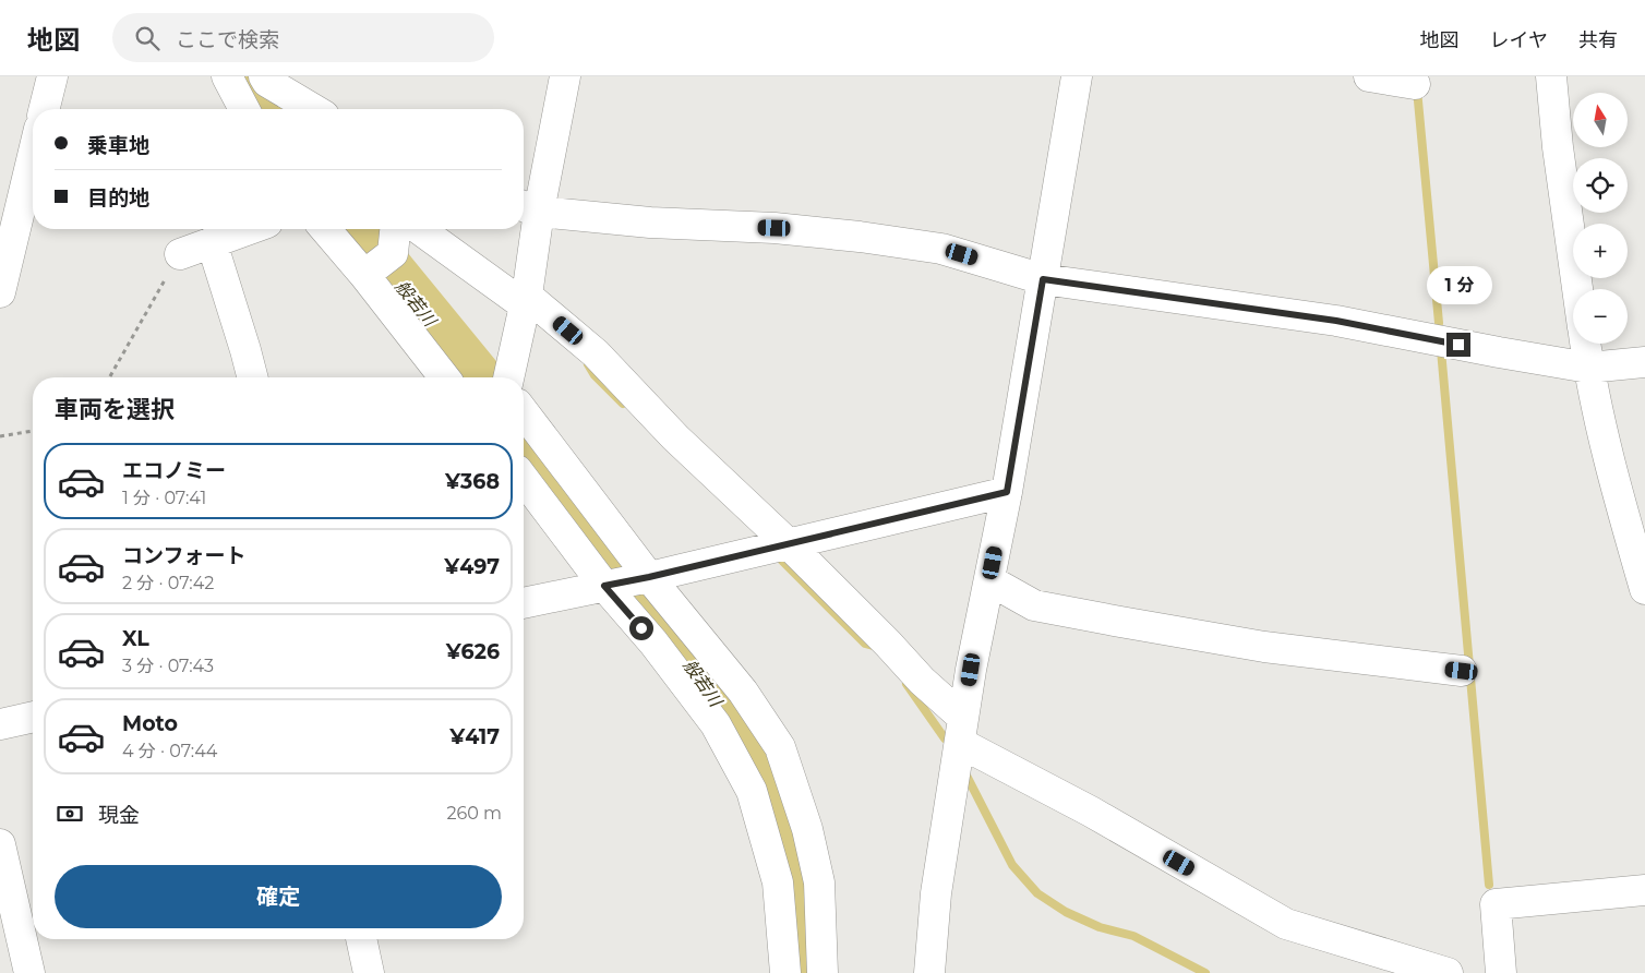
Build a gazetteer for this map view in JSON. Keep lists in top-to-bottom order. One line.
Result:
{"water":["般若川"],"north":"top","page":{"header":"地図","search":"ここで検索","nav":["地図","レイヤ","共有"],"map_buttons":["+","−"],"banner":["乗車地","目的地"],"bubble":"1 分","heading":"車両を選択","list":[{"name":"エコノミー","note":"1 分 · 07:41","value":"¥368"},{"name":"コンフォート","note":"2 分 · 07:42","value":"¥497"},{"name":"XL","note":"3 分 · 07:43","value":"¥626"},{"name":"Moto","note":"4 分 · 07:44","value":"¥417"}],"pay":["現金","260 m"],"buttons":"確定"}}
